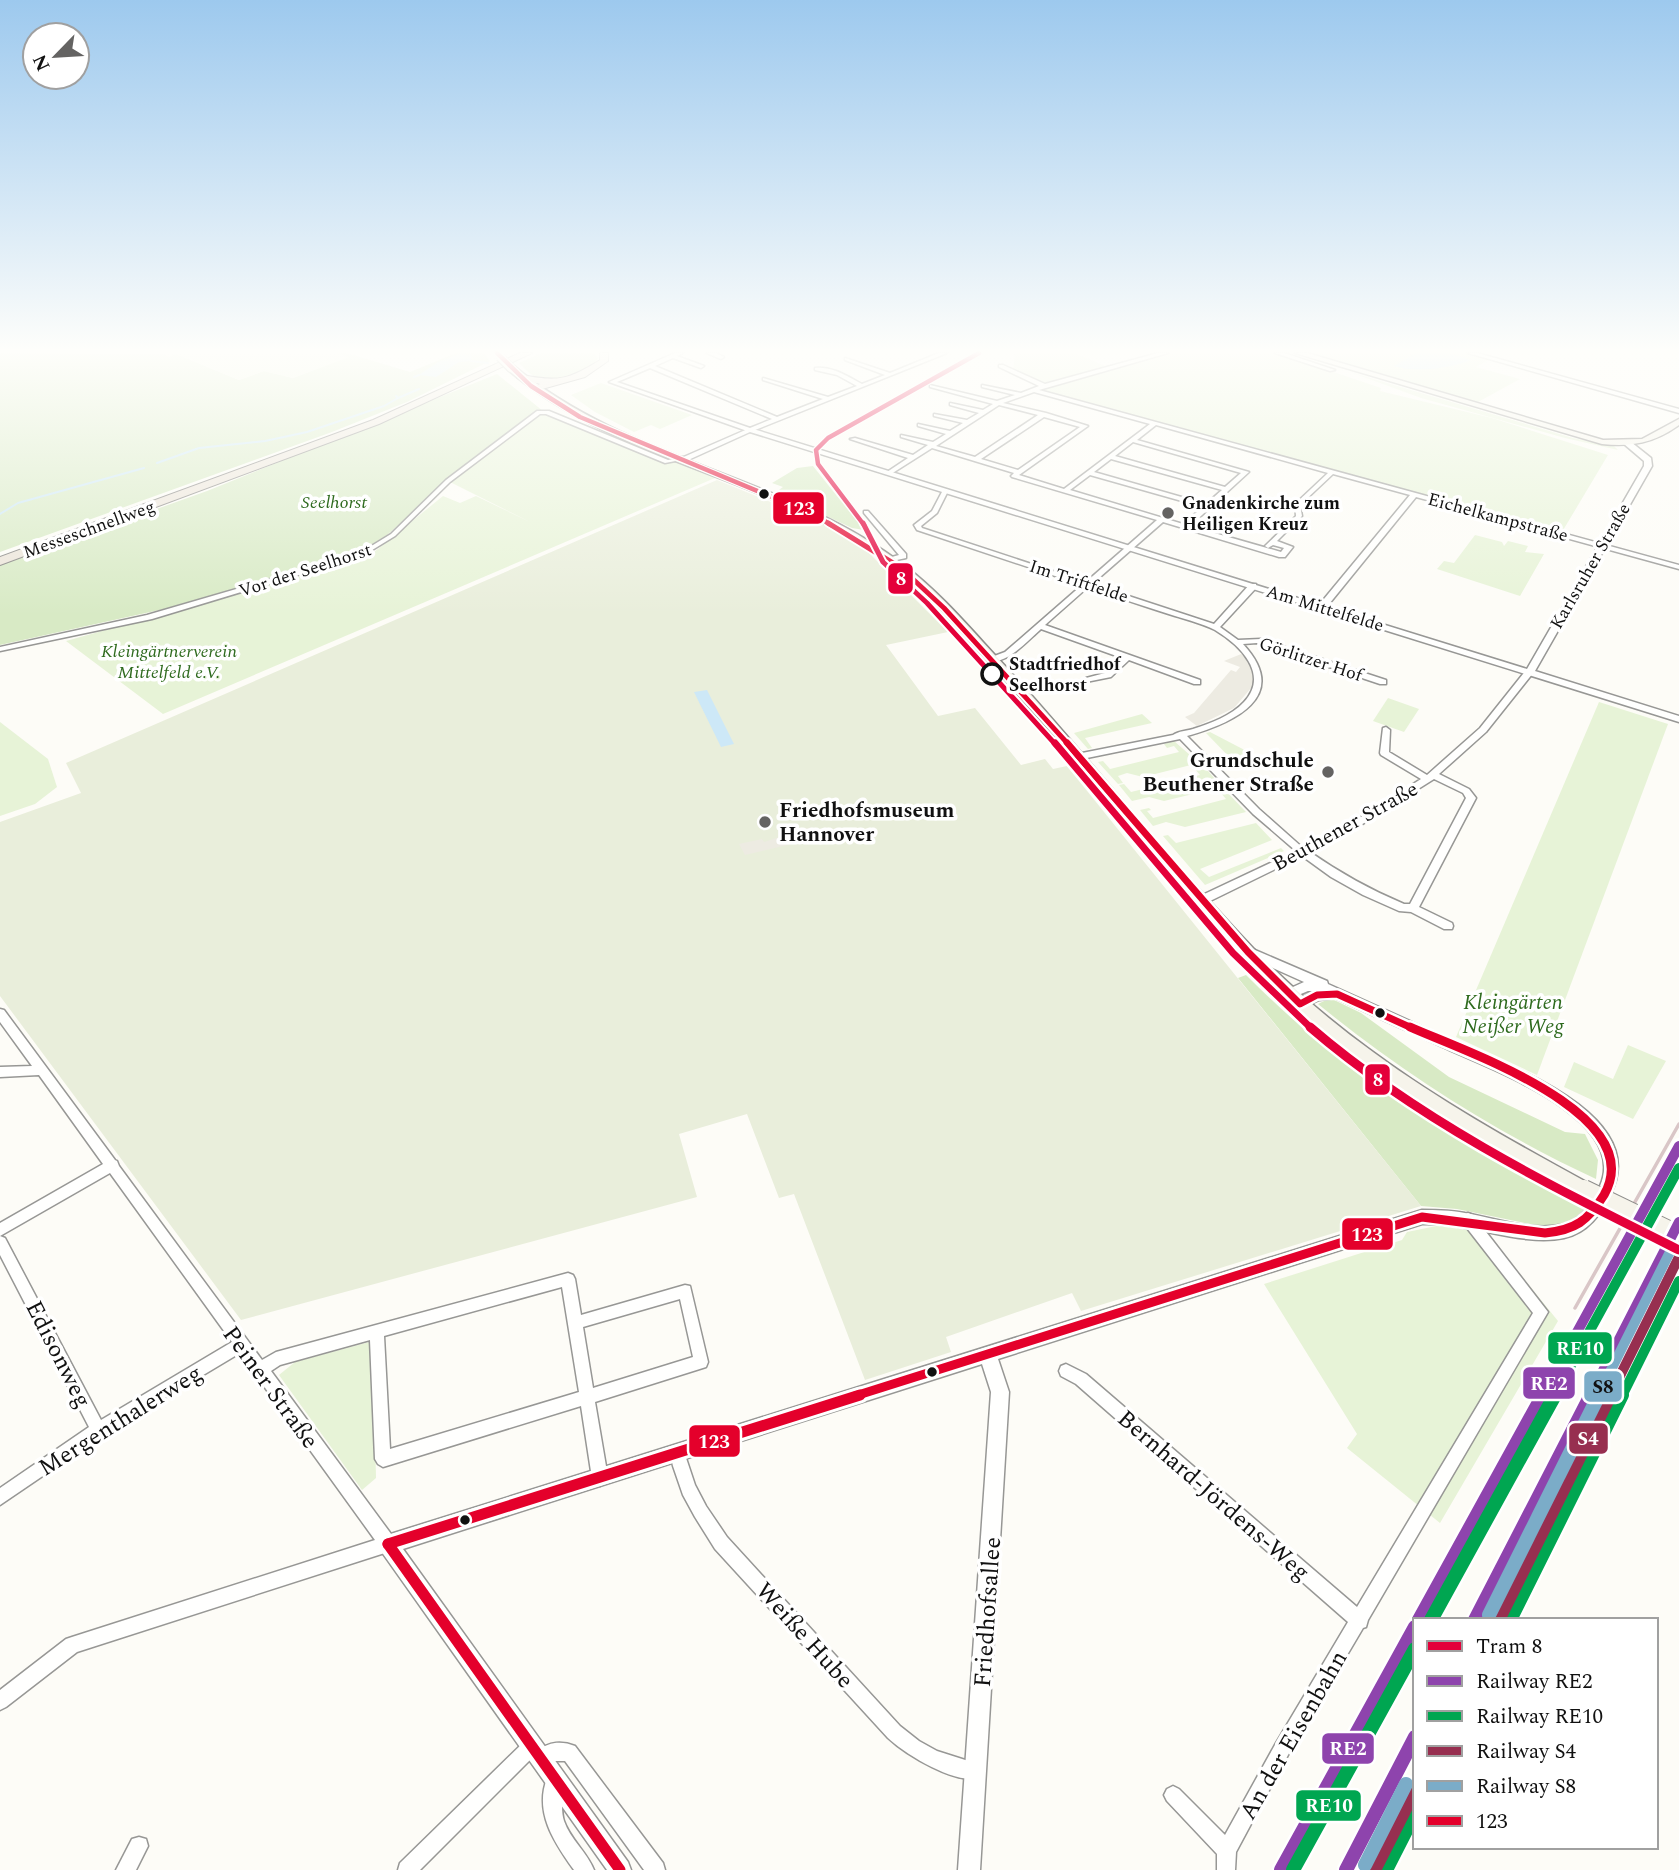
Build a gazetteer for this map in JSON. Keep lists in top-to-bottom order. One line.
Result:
{"streets":{"highway":["Messeschnellweg"],"street":["Eichelkampstraße","Karlsruher Straße","Vor der Seelhorst","Im Triftfelde","Am Mittelfelde","Görlitzer Hof","Beuthener Straße","Edisonweg","Peiner Straße","Mergenthalerweg","Bernhard-Jördens-Weg","Friedhofsallee","Weiße Hube","An der Eisenbahn"]},"crossings":[["Eichelkampstraße","Karlsruher Straße"],["Karlsruher Straße","Am Mittelfelde"],["Karlsruher Straße","Beuthener Straße"],["Im Triftfelde","Am Mittelfelde"],["Im Triftfelde","Görlitzer Hof"],["Am Mittelfelde","Beuthener Straße"],["Edisonweg","Mergenthalerweg"],["Peiner Straße","Mergenthalerweg"],["Bernhard-Jördens-Weg","An der Eisenbahn"],["Friedhofsallee","Weiße Hube"]],"parks":["Seelhorst","Kleingärtnerverein Mittelfeld e.V.","Kleingärten Neißer Weg"],"places":["Gnadenkirche zum Heiligen Kreuz","Stadtfriedhof Seelhorst","Grundschule Beuthener Straße","Friedhofsmuseum Hannover"],"lines":["tram line 8","transit line 123","rail line RE2","rail line RE10","rail line S8","rail line S4"],"legend":["Tram 8","Railway RE2","Railway RE10","Railway S4","Railway S8","123"],"north":"bottom left"}
